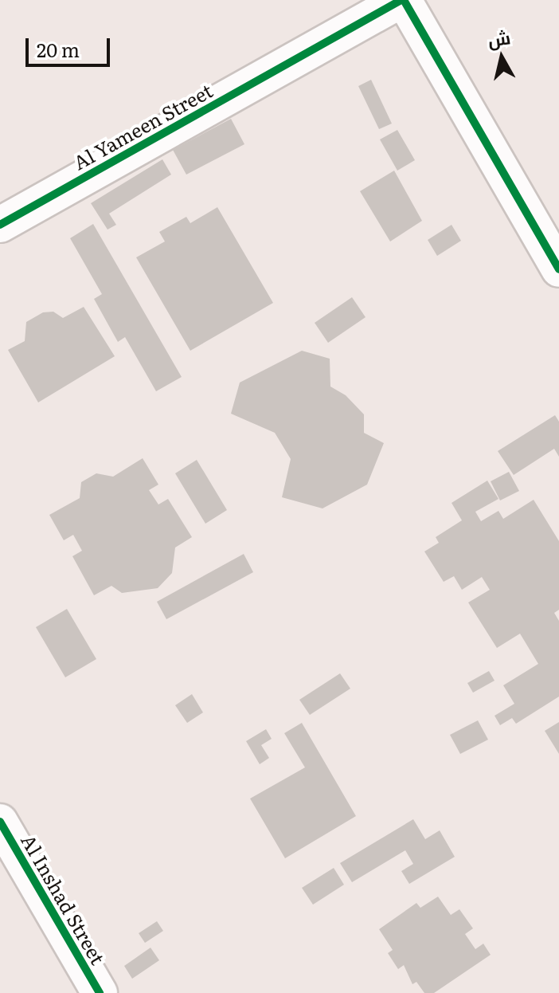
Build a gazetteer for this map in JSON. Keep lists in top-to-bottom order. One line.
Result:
{"streets":{"street":["Al Yameen Street","Al Inshad Street"]},"scale_bar":"20 m","north":"top"}
